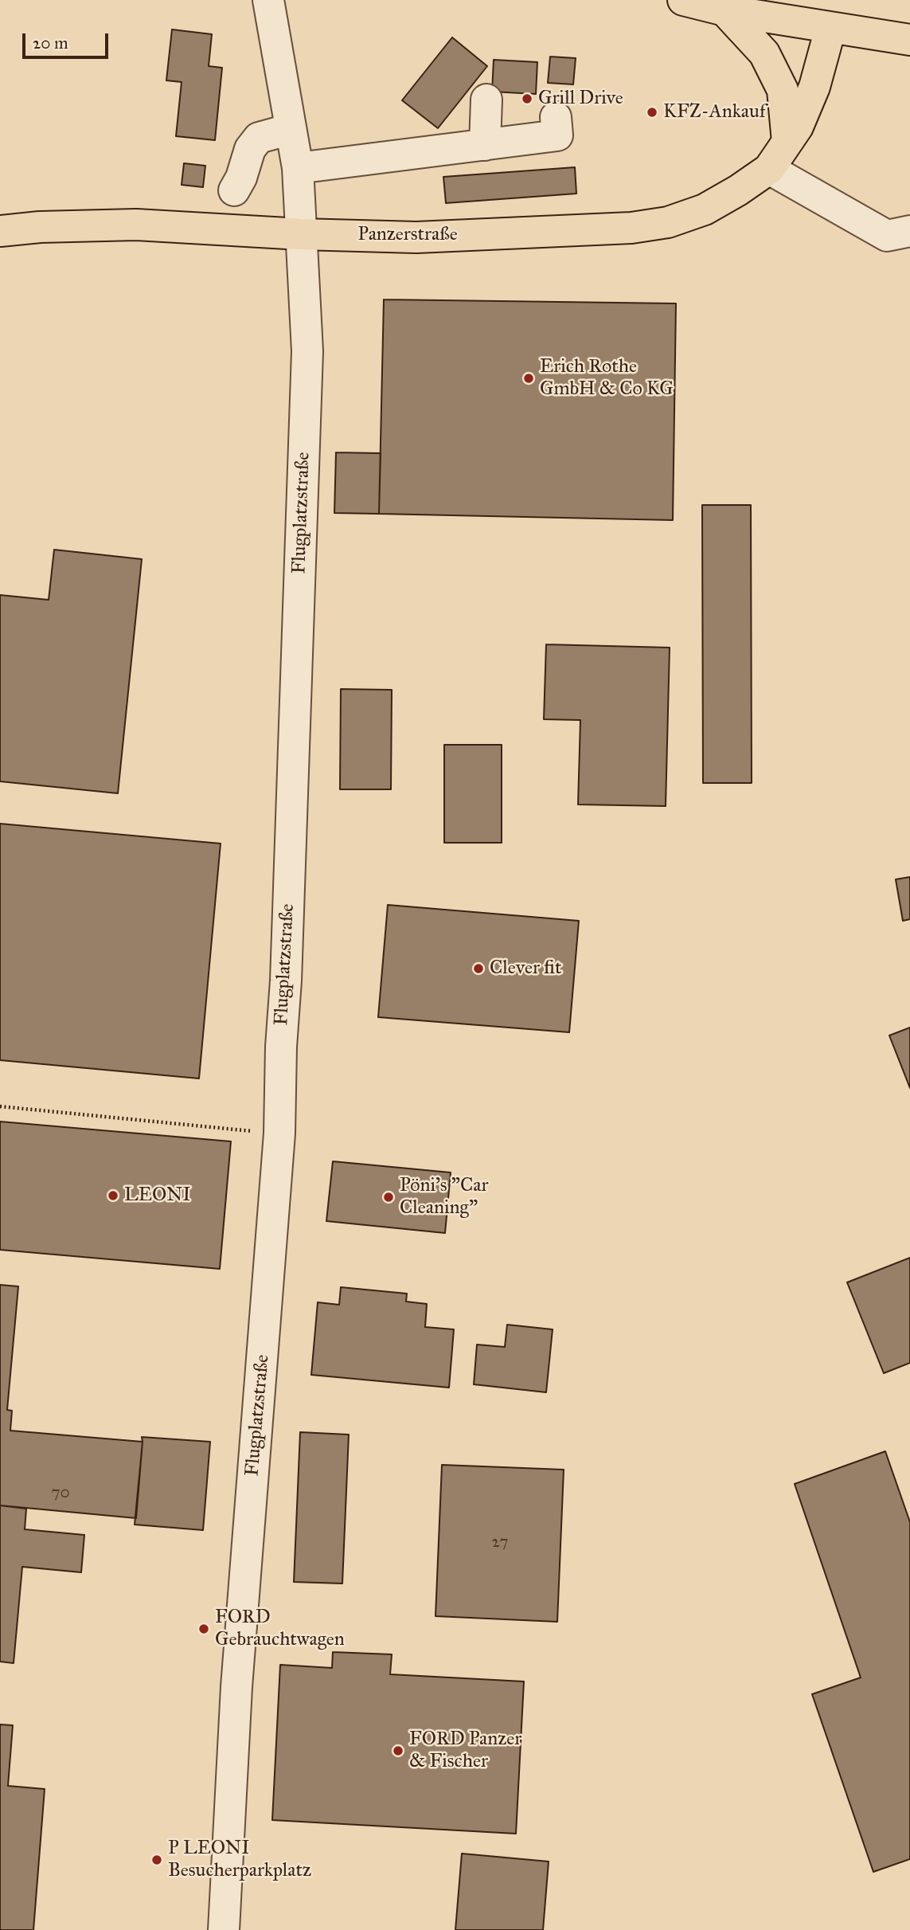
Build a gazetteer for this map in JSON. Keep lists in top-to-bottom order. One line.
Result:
{"streets":{"main road":["Panzerstraße"],"street":["Flugplatzstraße"]},"crossings":[["Panzerstraße","Flugplatzstraße"]],"places":["Grill Drive","KFZ-Ankauf","Erich Rothe GmbH & Co KG","Clever fit","LEONI","Pöni's \"Car Cleaning\"","FORD Gebrauchtwagen","FORD Panzer & Fischer","P LEONI Besucherparkplatz"],"house_numbers":["70","27"],"scale_bar":"20 m"}
